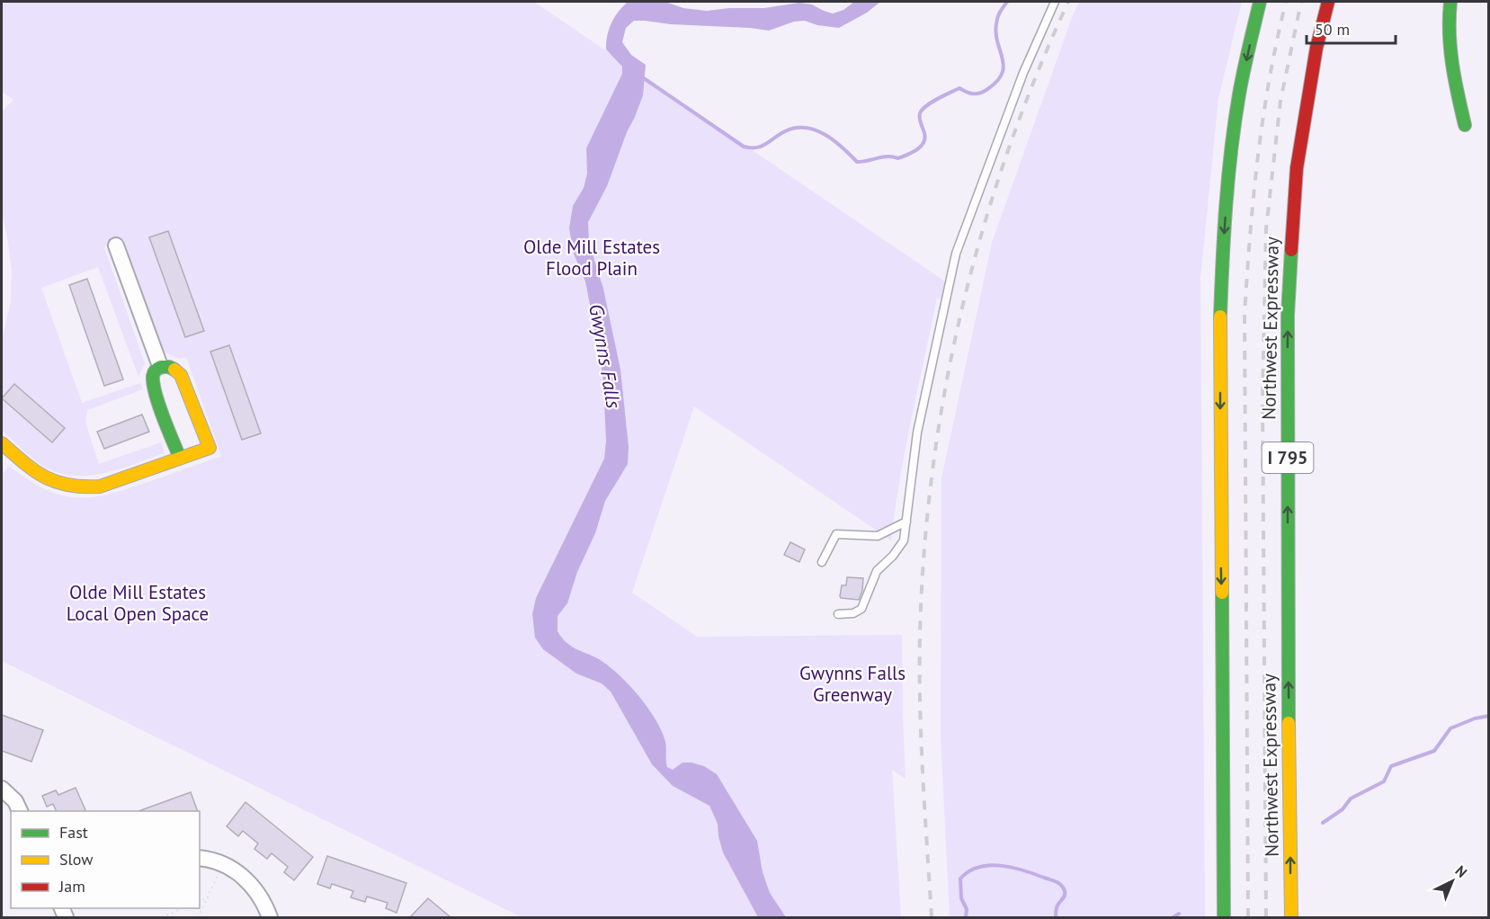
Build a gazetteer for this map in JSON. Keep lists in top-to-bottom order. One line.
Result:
{"streets":{"main road":["Northwest Expressway","I 795"]},"water":["Gwynns Falls"],"parks":["Olde Mill Estates Flood Plain","Olde Mill Estates Local Open Space","Gwynns Falls Greenway"],"legend":["Fast","Slow","Jam"],"scale_bar":"50 m","north":"top right"}
